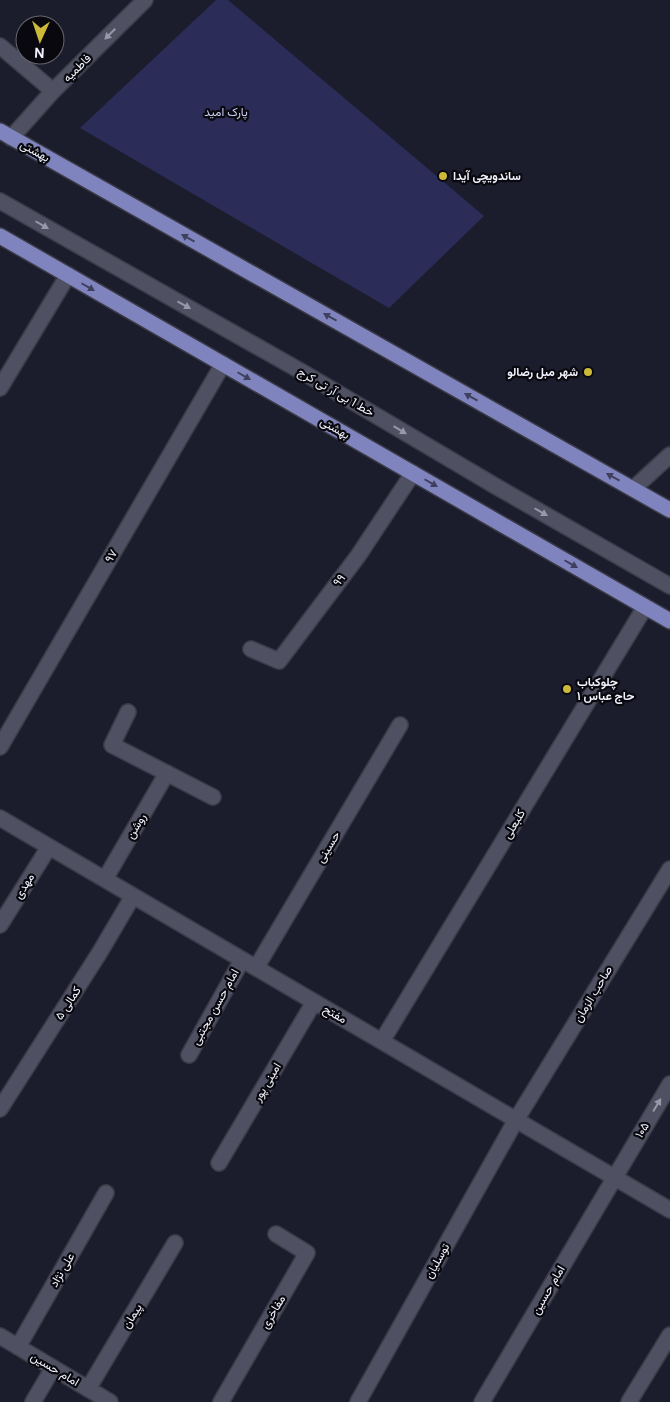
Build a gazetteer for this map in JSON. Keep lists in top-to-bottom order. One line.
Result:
{"streets":{"main road":["بهشتی"],"street":["فاطمیه","خط 1 بی آر تی کرج","۹۷","۹۹","کلبعلی","روشن","حسینی","مهدی","صاحب الزمان","۵ کمالی","امام حسن مجتبی","مفتح","امینی پور","۱۰۵","توسلیان","علی نژاد","امام حسین","مفاخری","پیمان"]},"crossings":[["فاطمیه","بهشتی"],["بهشتی","۹۷"],["بهشتی","۹۹"],["بهشتی","کلبعلی"],["کلبعلی","مفتح"],["روشن","مفتح"],["حسینی","مفتح"],["مهدی","مفتح"],["صاحب الزمان","مفتح"],["صاحب الزمان","توسلیان"],["۵ کمالی","مفتح"],["امام حسن مجتبی","مفتح"],["مفتح","امینی پور"],["مفتح","۱۰۵"],["مفتح","توسلیان"],["مفتح","امام حسین"],["۱۰۵","امام حسین"],["علی نژاد","امام حسین"],["امام حسین","پیمان"]],"one_way":["فاطمیه","خط 1 بی آر تی کرج","۱۰۵"],"parks":["پارک امید"],"places":["ساندویچی آیدا","شهر مبل رضالو","چلوکباب حاج عباس ۱"],"north":"bottom"}
